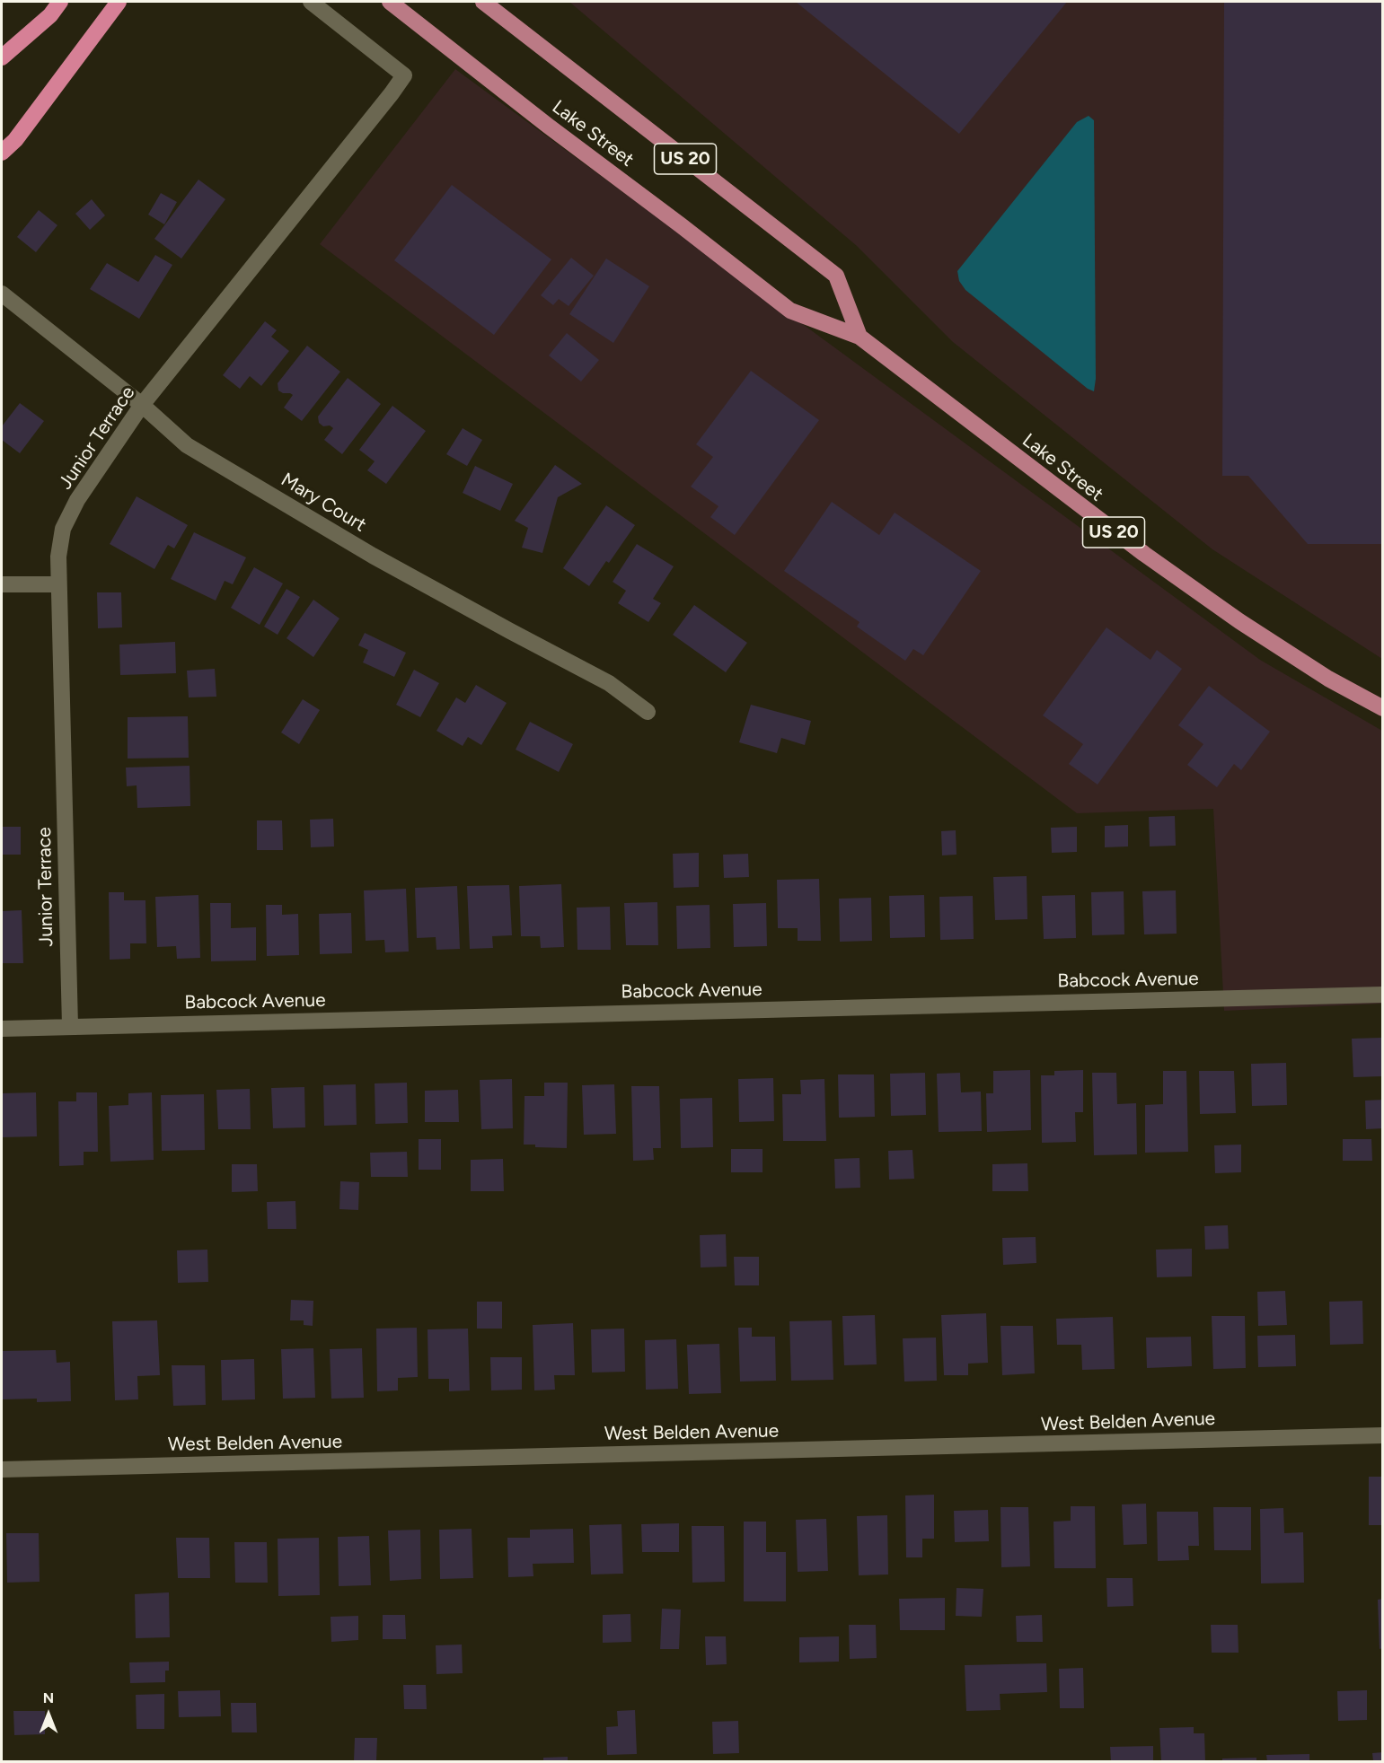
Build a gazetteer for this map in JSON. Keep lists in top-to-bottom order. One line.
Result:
{"streets":{"main road":["Lake Street","US 20"],"street":["Junior Terrace","Mary Court","Babcock Avenue","West Belden Avenue"]},"crossings":[["Junior Terrace","Mary Court"],["Junior Terrace","Babcock Avenue"]],"north":"top"}
